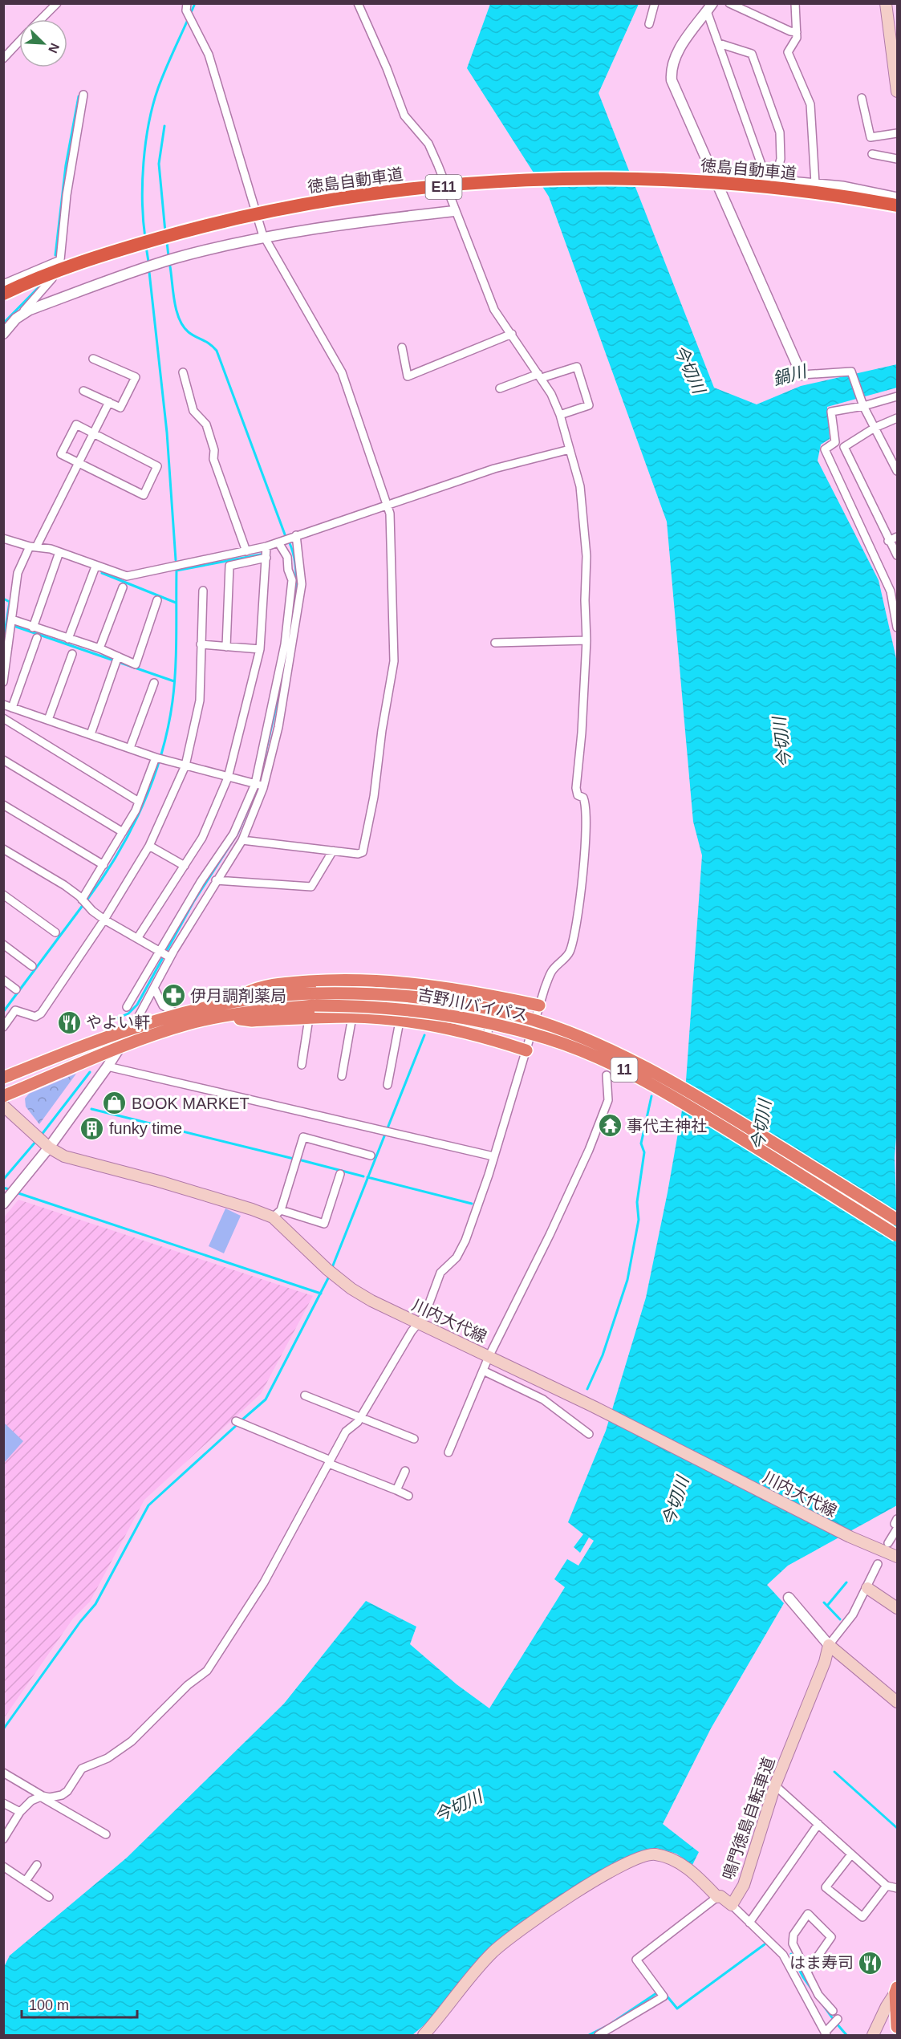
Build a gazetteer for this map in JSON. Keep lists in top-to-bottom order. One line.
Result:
{"streets":{"highway":["徳島自動車道","E11","吉野川バイパス","11"],"main road":["川内大代線","鳴門徳島自転車道"]},"crossings":[["吉野川バイパス","11"]],"water":["今切川","鍋川"],"places":{"pharmacy":["伊月調剤薬局"],"restaurant":["やよい軒","はま寿司"],"shop":["BOOK MARKET"],"temple":["事代主神社"],"building":["funky time"]},"scale_bar":"100 m","north":"bottom right"}
